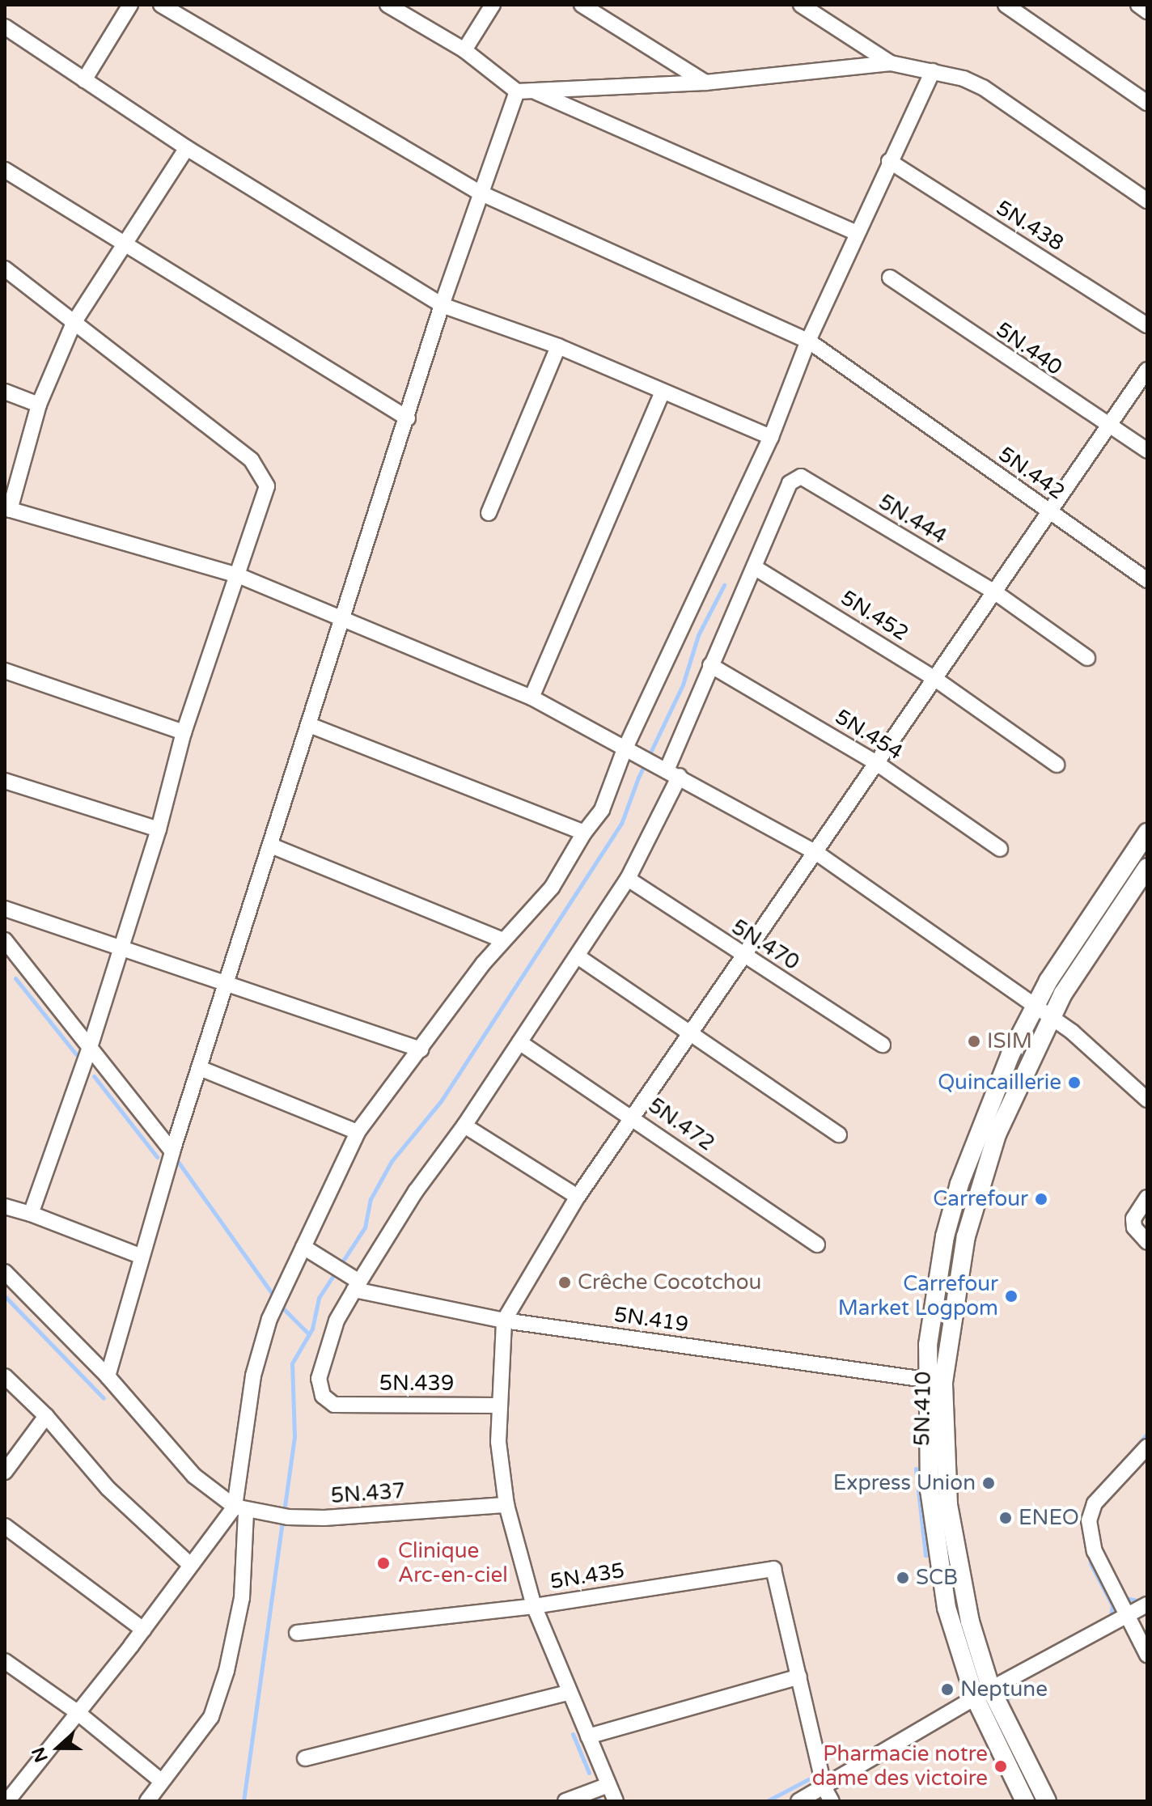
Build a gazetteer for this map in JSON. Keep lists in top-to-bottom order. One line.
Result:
{"streets":{"main road":["5N.410"],"street":["5N.438","5N.440","5N.442","5N.444","5N.452","5N.454","5N.470","5N.472","5N.419","5N.439","5N.437","5N.435"]},"crossings":[["5N.444","5N.452"],["5N.419","5N.439"],["5N.419","5N.410"]],"places":["ISIM","Quincaillerie","Carrefour","Crêche Cocotchou","Carrefour Market Logpom","Express Union","ENEO","Clinique Arc-en-ciel","SCB","Neptune","Pharmacie notre dame des victoire"],"north":"left"}
